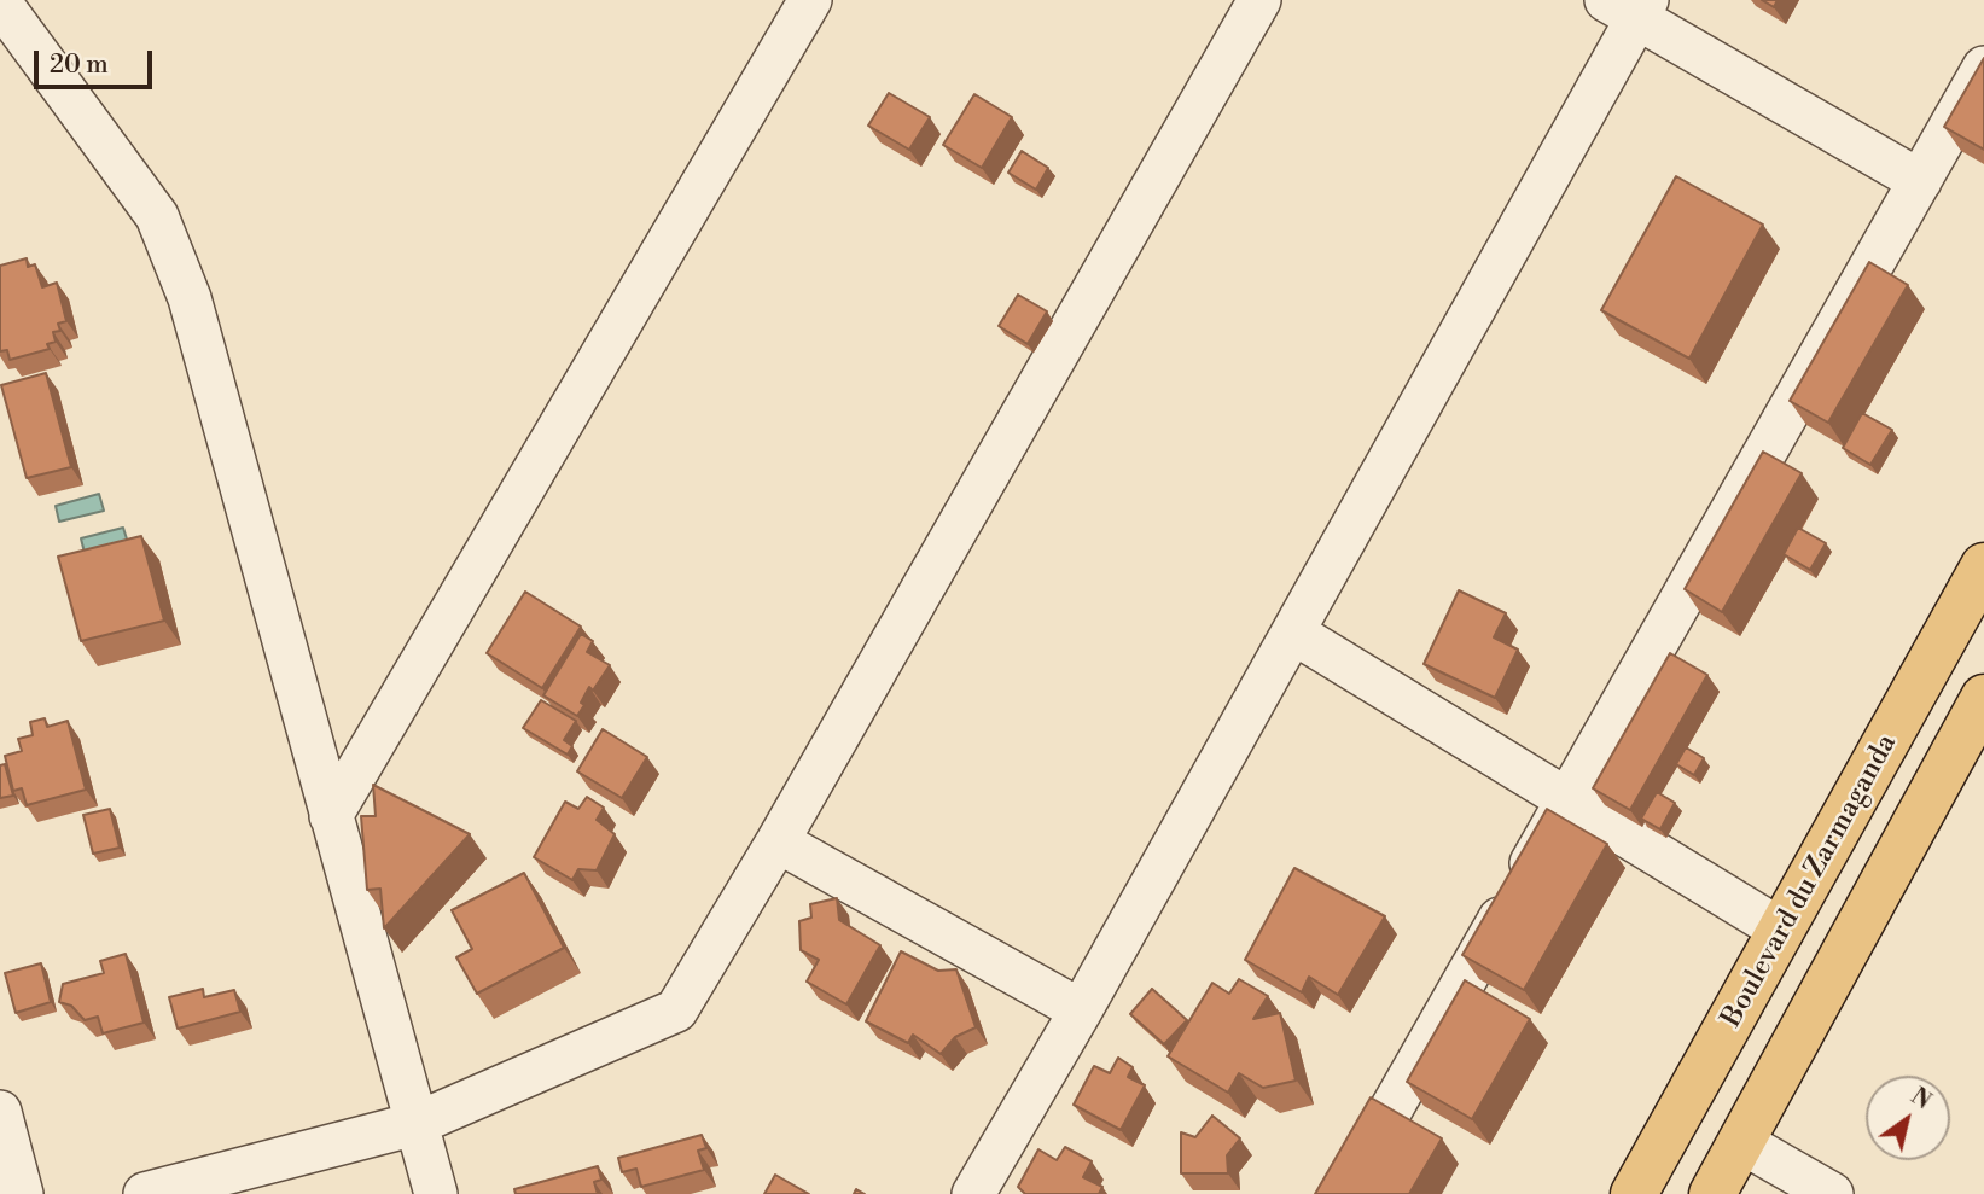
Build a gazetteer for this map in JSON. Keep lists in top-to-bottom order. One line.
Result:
{"streets":{"main road":["Boulevard du Zarmaganda"]},"scale_bar":"20 m","north":"top right"}
